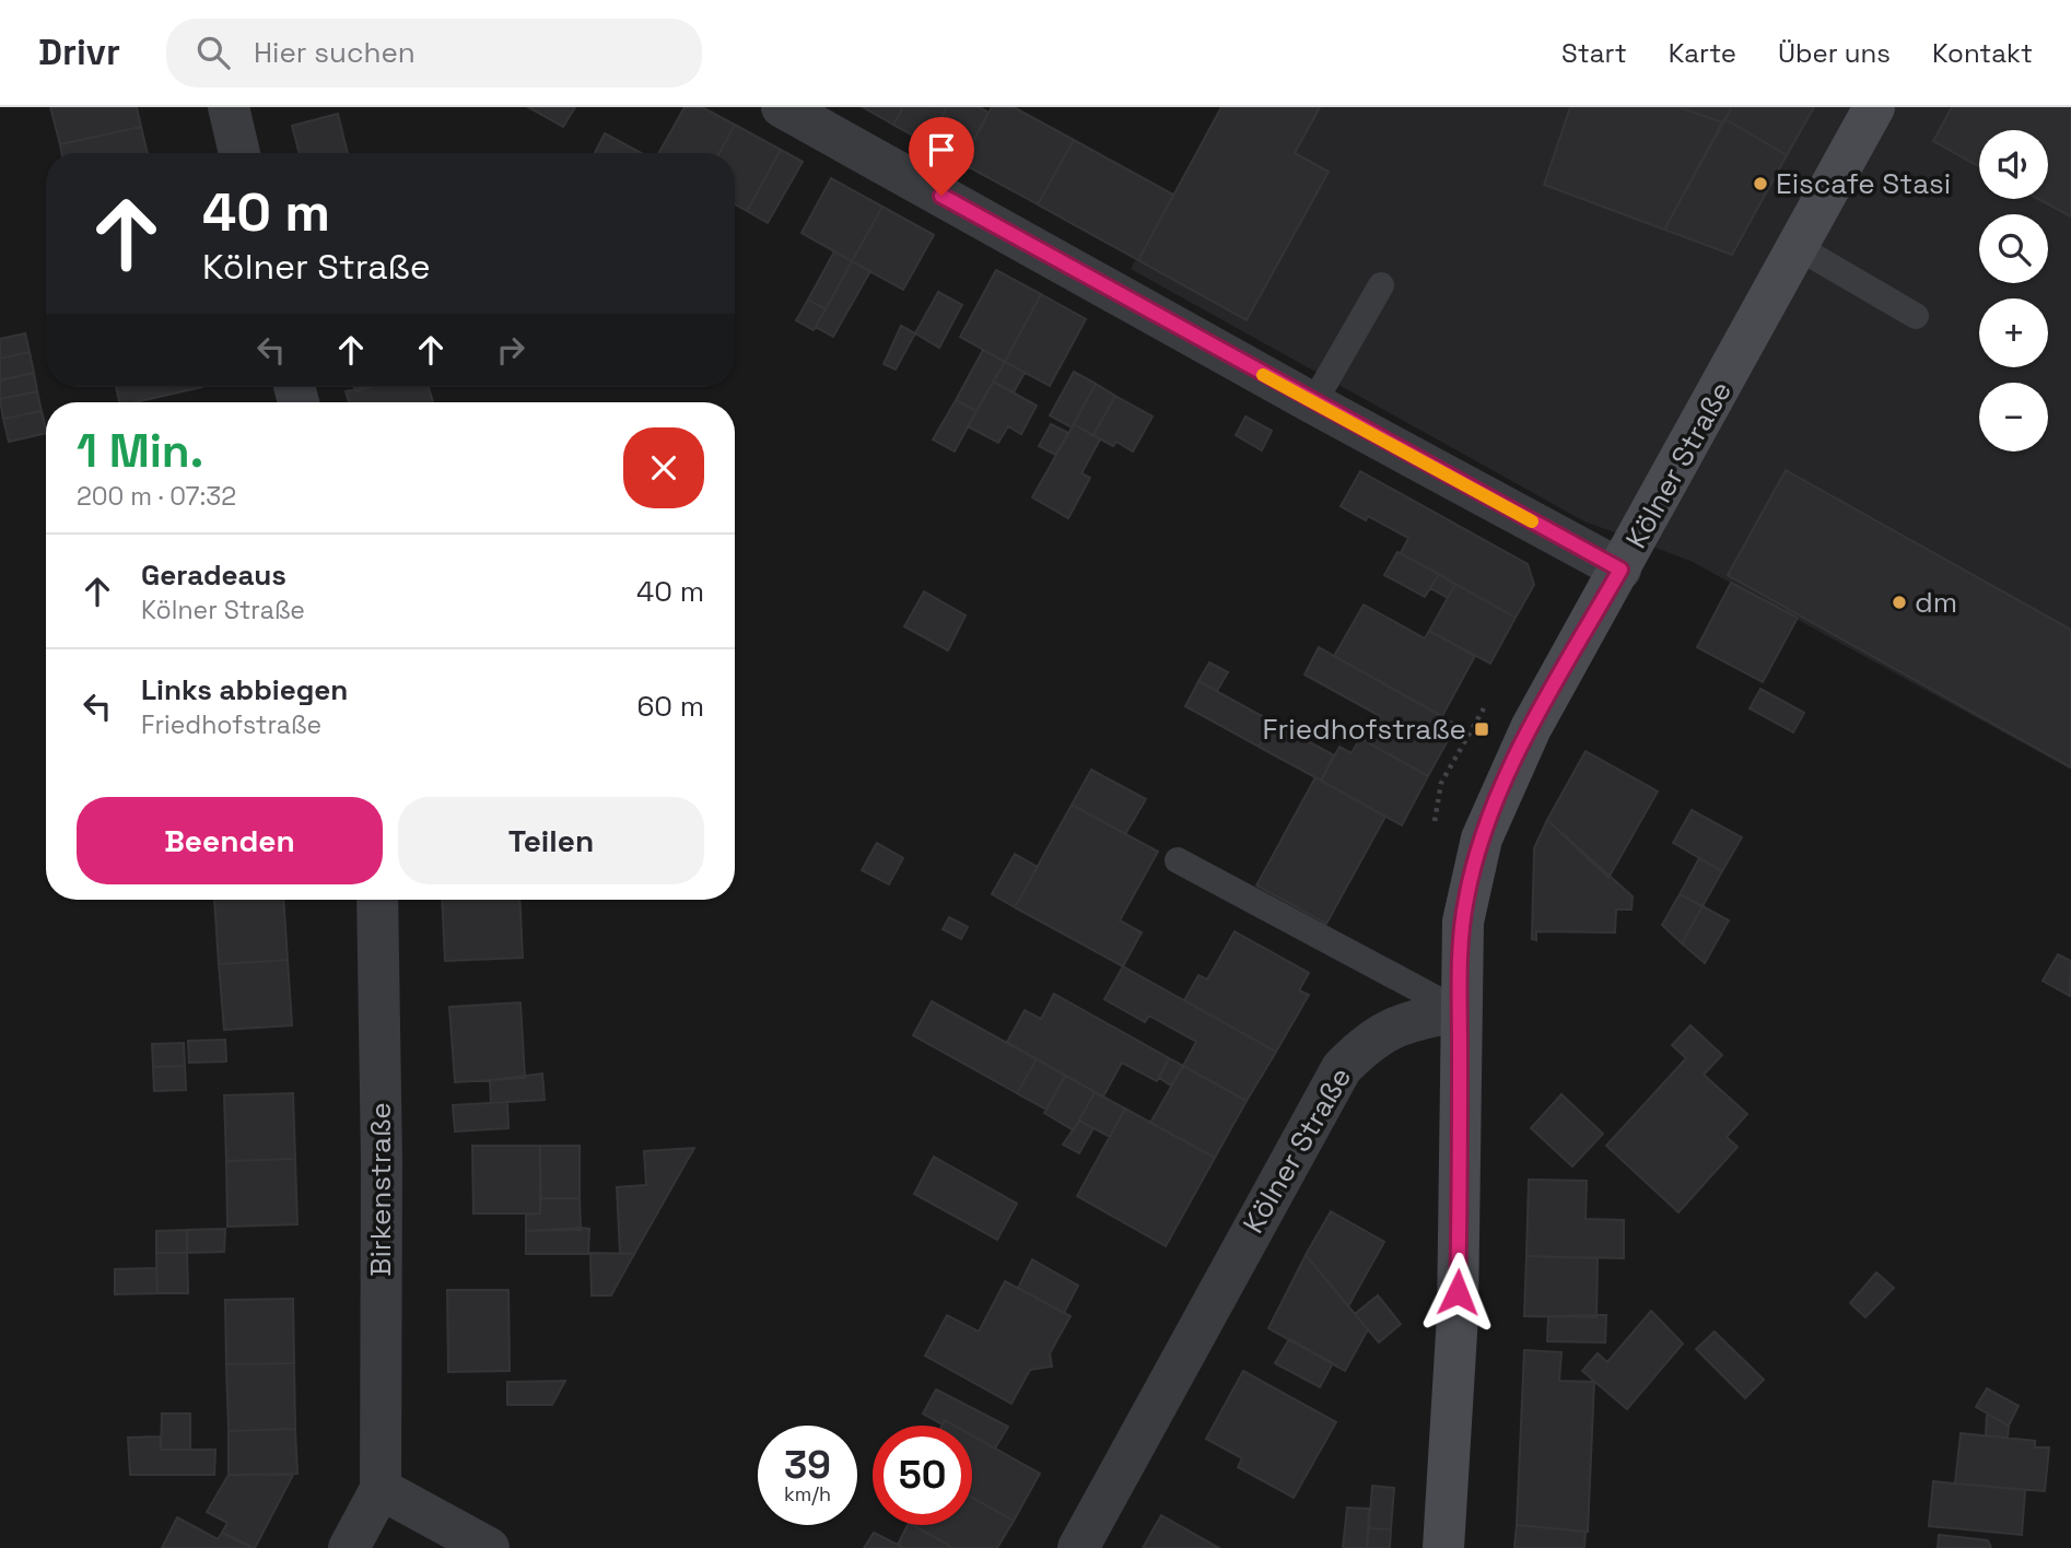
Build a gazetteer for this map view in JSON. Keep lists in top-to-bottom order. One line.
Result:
{"streets":{"main road":["Kölner Straße"],"street":["Birkenstraße"]},"places":{"other":["Eiscafe Stasi","dm"],"transit":["Friedhofstraße"]},"page":{"header":"Drivr","search":"Hier suchen","nav":["Start","Karte","Über uns","Kontakt"],"map_buttons":["+","−"],"turn":["40 m","Kölner Straße"],"heading":["1 Min.","200 m · 07:32"],"list":[{"name":"Geradeaus","note":"Kölner Straße","value":"40 m"},{"name":"Links abbiegen","note":"Friedhofstraße","value":"60 m"}],"buttons":["Beenden","Teilen"],"speed":"39 km/h","limit":"50"}}
